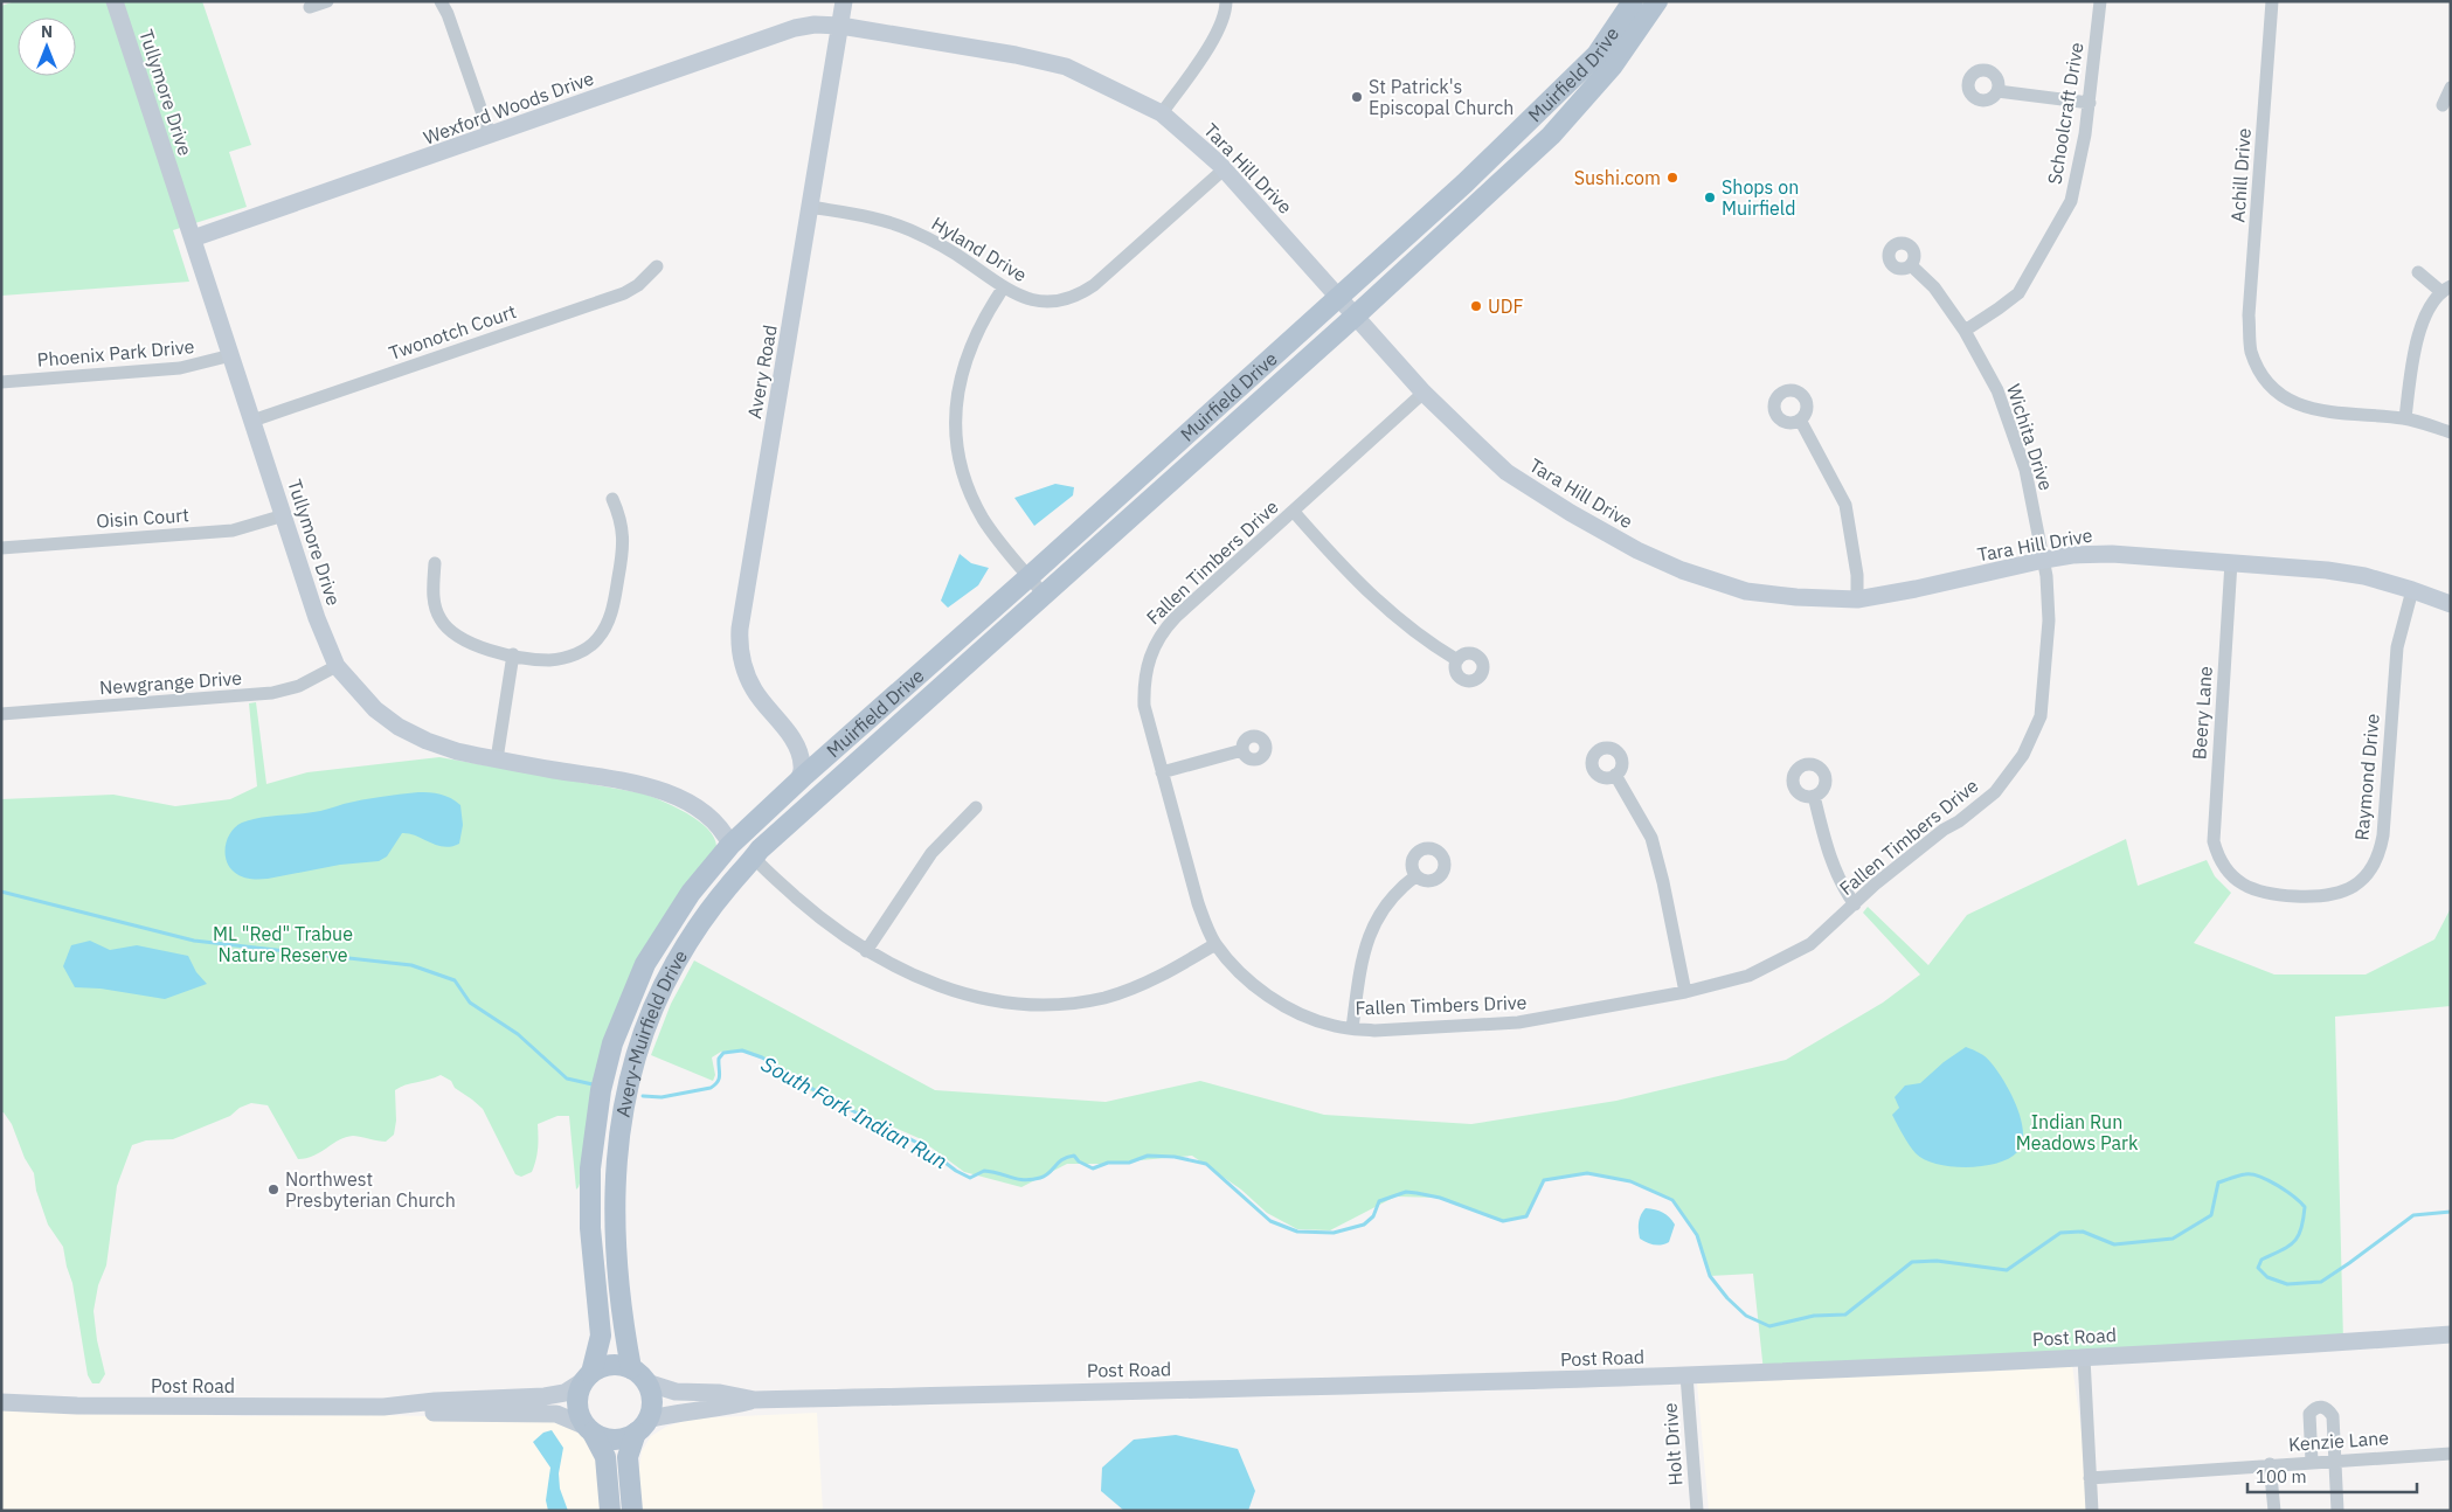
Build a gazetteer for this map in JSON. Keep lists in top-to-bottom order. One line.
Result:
{"streets":{"main road":["Muirfield Drive","Avery-Muirfield Drive"],"street":["Tullymore Drive","Wexford Woods Drive","Schoolcraft Drive","Tara Hill Drive","Achill Drive","Hyland Drive","Twonotch Court","Phoenix Park Drive","Avery Road","Wichita Drive","Oisin Court","Fallen Timbers Drive","Newgrange Drive","Beery Lane","Raymond Drive","Post Road","Kenzie Lane","Holt Drive"]},"crossings":[["Muirfield Drive","Tara Hill Drive"],["Muirfield Drive","Avery Road"],["Muirfield Drive","Avery-Muirfield Drive"],["Tullymore Drive","Wexford Woods Drive"],["Tullymore Drive","Twonotch Court"],["Tullymore Drive","Phoenix Park Drive"],["Tullymore Drive","Oisin Court"],["Tullymore Drive","Newgrange Drive"],["Tullymore Drive","Avery-Muirfield Drive"],["Wexford Woods Drive","Tara Hill Drive"],["Wexford Woods Drive","Avery Road"],["Schoolcraft Drive","Wichita Drive"],["Tara Hill Drive","Hyland Drive"],["Tara Hill Drive","Avery Road"],["Tara Hill Drive","Wichita Drive"],["Tara Hill Drive","Fallen Timbers Drive"],["Tara Hill Drive","Beery Lane"],["Tara Hill Drive","Raymond Drive"],["Hyland Drive","Avery Road"],["Avery Road","Avery-Muirfield Drive"],["Wichita Drive","Fallen Timbers Drive"],["Beery Lane","Raymond Drive"],["Avery-Muirfield Drive","Post Road"],["Post Road","Holt Drive"]],"water":["South Fork Indian Run"],"parks":["ML \"Red\" Trabue Nature Reserve","Indian Run Meadows Park"],"places":["St Patrick's Episcopal Church","Sushi.com","Shops on Muirfield","UDF","Northwest Presbyterian Church"],"scale_bar":"100 m","north":"top"}
